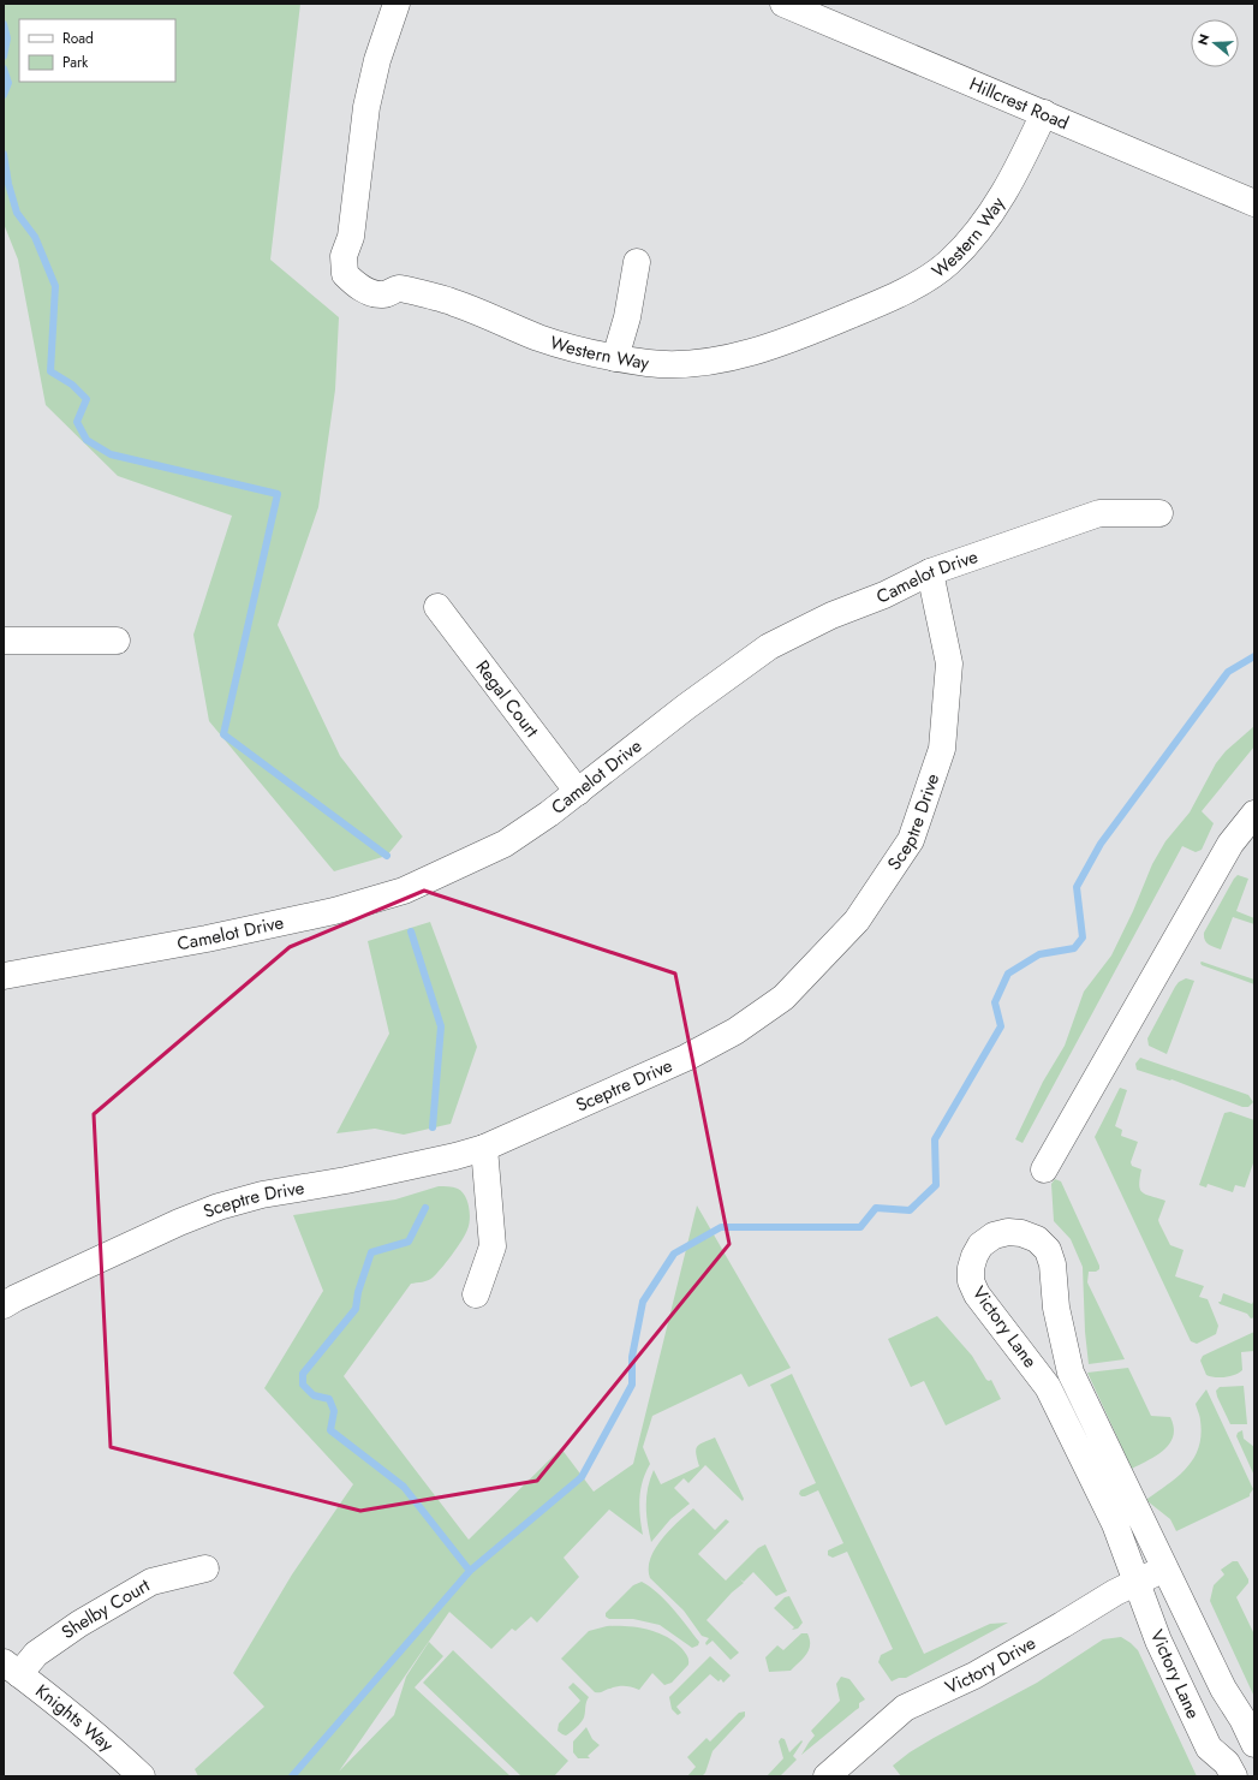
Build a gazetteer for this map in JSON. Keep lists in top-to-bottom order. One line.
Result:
{"streets":{"street":["Hillcrest Road","Western Way","Camelot Drive","Regal Court","Sceptre Drive","Victory Lane","Shelby Court","Victory Drive","Knights Way"]},"crossings":[["Hillcrest Road","Western Way"],["Camelot Drive","Regal Court"],["Camelot Drive","Sceptre Drive"],["Victory Lane","Victory Drive"],["Shelby Court","Knights Way"]],"legend":["Road","Park"],"north":"left"}
